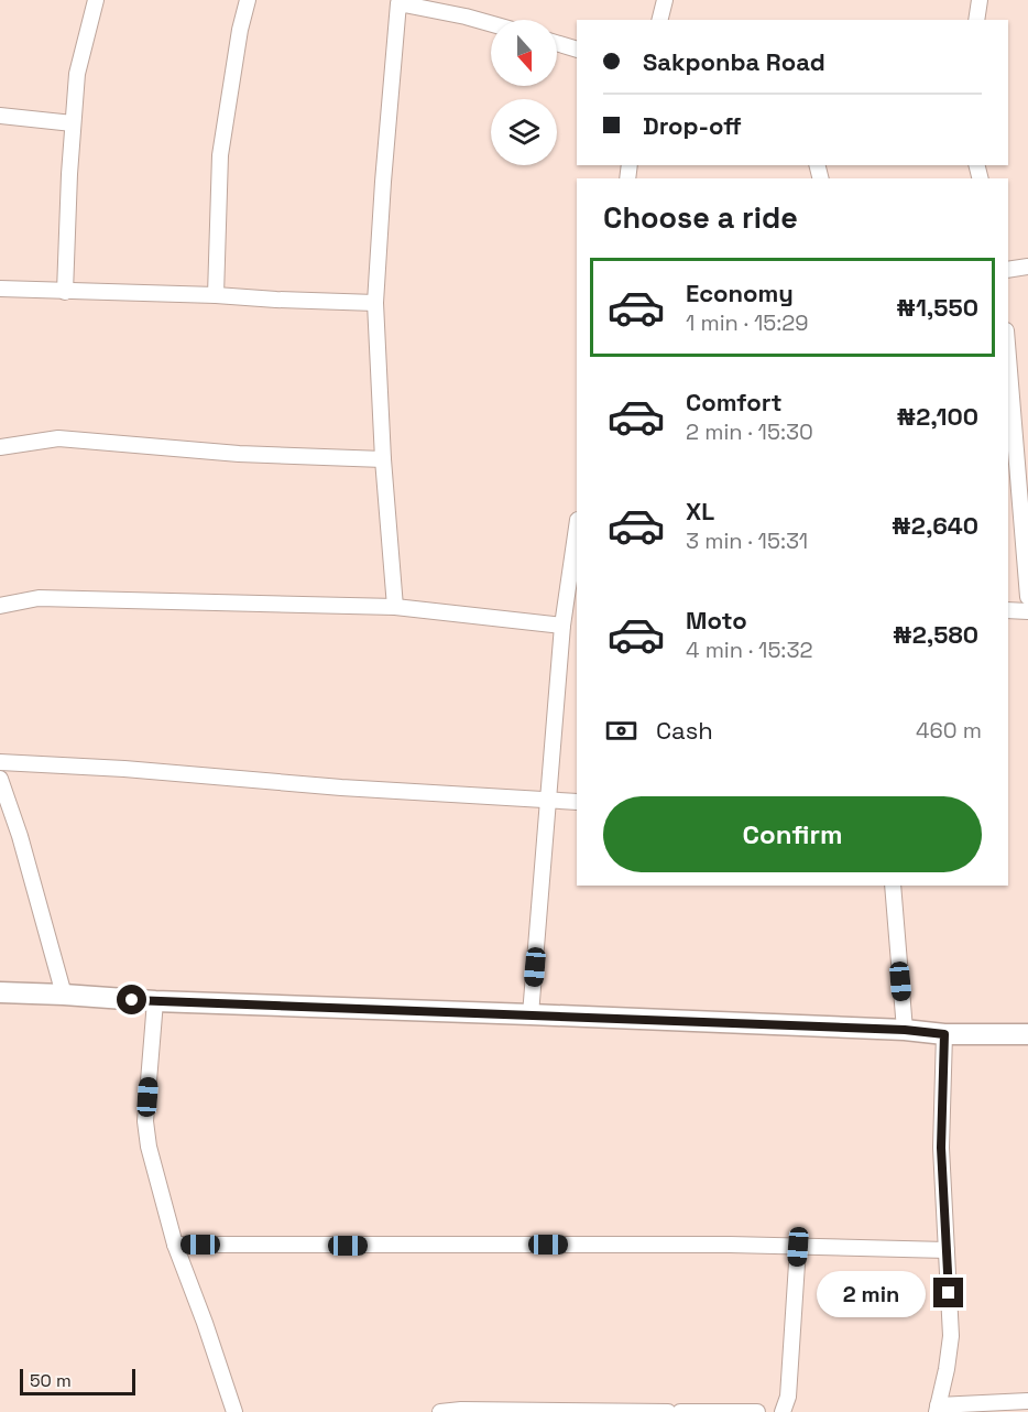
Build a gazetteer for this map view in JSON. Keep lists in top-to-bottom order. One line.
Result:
{"scale_bar":"50 m","north":"bottom","page":{"banner":["Sakponba Road","Drop-off"],"heading":"Choose a ride","list":[{"name":"Economy","note":"1 min · 15:29","value":"₦1,550"},{"name":"Comfort","note":"2 min · 15:30","value":"₦2,100"},{"name":"XL","note":"3 min · 15:31","value":"₦2,640"},{"name":"Moto","note":"4 min · 15:32","value":"₦2,580"}],"pay":["Cash","460 m"],"buttons":"Confirm","bubble":"2 min","scale":"50 m"}}
